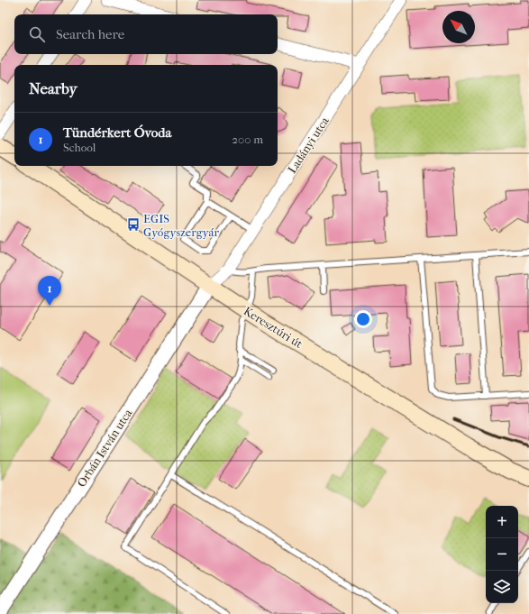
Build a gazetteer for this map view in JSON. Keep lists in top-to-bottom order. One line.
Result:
{"streets":{"main road":["Keresztúri út"],"street":["Ladányi utca","Orbán István utca"]},"crossings":[["Ladányi utca","Keresztúri út"],["Ladányi utca","Orbán István utca"],["Keresztúri út","Orbán István utca"]],"places":{"bus stop":["EGIS Gyógyszergyár"]},"north":"top left","page":{"search":"Search here","heading":"Nearby","list":[{"mark":"1","name":"Tündérkert Óvoda","note":"School","value":"200 m"}],"pins":"1","map_buttons":["+","−"]}}
